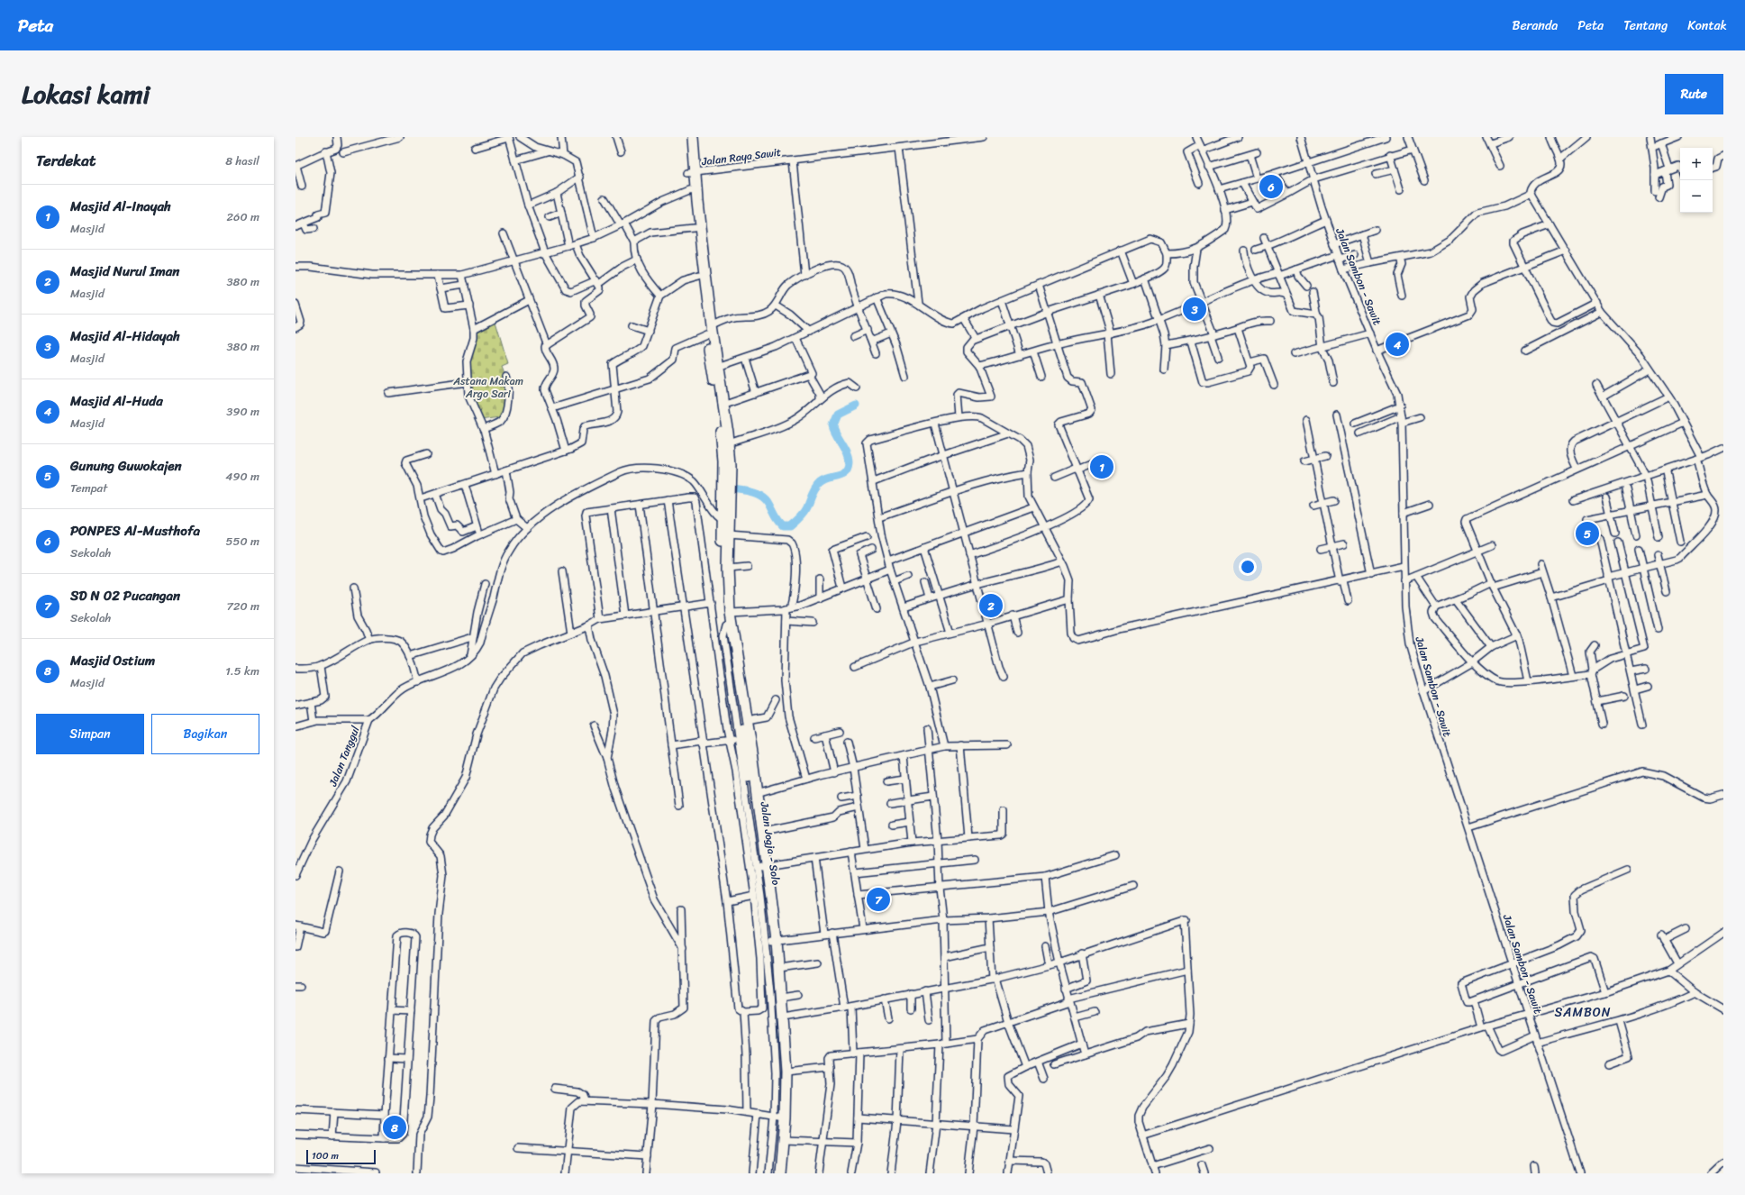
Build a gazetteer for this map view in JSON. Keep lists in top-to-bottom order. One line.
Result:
{"streets":{"highway":["Jalan Jogja - Solo"],"street":["Jalan Raya Sawit","Jalan Sambon - Sawit","Jalan Tanggul"]},"districts":["SAMBON"],"parks":["Astana Makam Argo Sari"],"scale_bar":"100 m","page":{"header":"Peta","nav":["Beranda","Peta","Tentang","Kontak"],"title":"Lokasi kami","buttons":["Rute",["Simpan","Bagikan"]],"heading":["Terdekat","8 hasil"],"map_buttons":["+","−"],"pins":["6","3","4","1","5","2","7","8"],"list":[{"mark":"1","name":"Masjid Al-Inayah","note":"Masjid","value":"260 m"},{"mark":"2","name":"Masjid Nurul Iman","note":"Masjid","value":"380 m"},{"mark":"3","name":"Masjid Al-Hidayah","note":"Masjid","value":"380 m"},{"mark":"4","name":"Masjid Al-Huda","note":"Masjid","value":"390 m"},{"mark":"5","name":"Gunung Guwokajen","note":"Tempat","value":"490 m"},{"mark":"6","name":"PONPES Al-Musthofa","note":"Sekolah","value":"550 m"},{"mark":"7","name":"SD N 02 Pucangan","note":"Sekolah","value":"720 m"},{"mark":"8","name":"Masjid Ostium","note":"Masjid","value":"1.5 km"}],"scale":"100 m"}}
